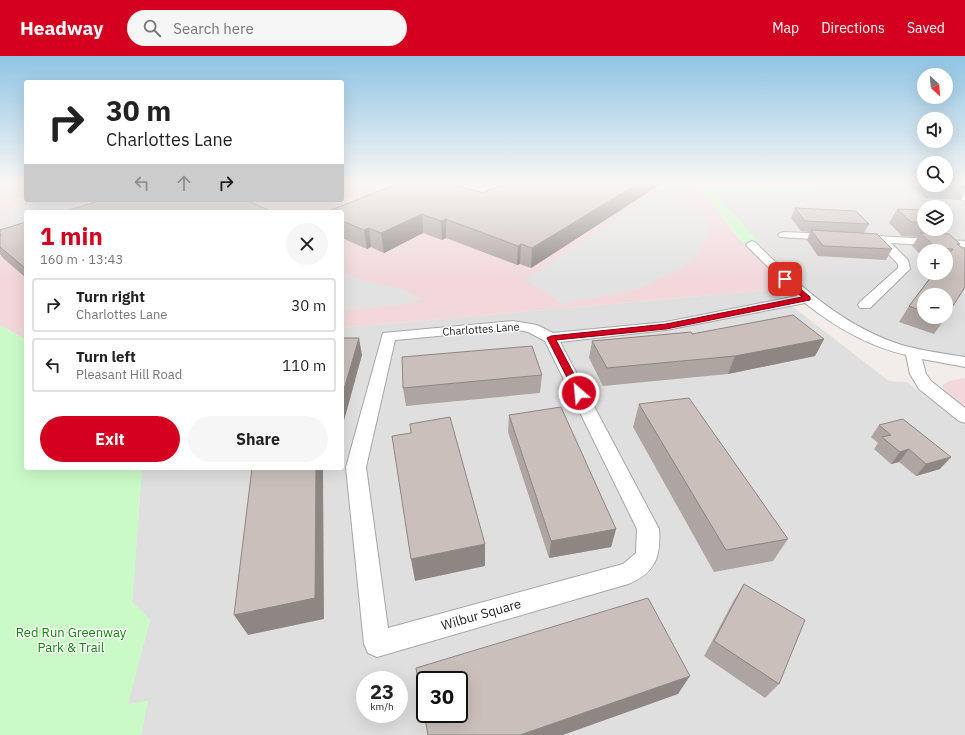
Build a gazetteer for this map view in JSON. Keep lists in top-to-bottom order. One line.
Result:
{"streets":{"street":["Charlottes Lane","Wilbur Square"]},"crossings":[["Charlottes Lane","Wilbur Square"]],"parks":["Red Run Greenway Park & Trail"],"north":"bottom right","page":{"header":"Headway","search":"Search here","nav":["Map","Directions","Saved"],"map_buttons":["+","−"],"turn":["30 m","Charlottes Lane"],"heading":["1 min","160 m · 13:43"],"list":[{"name":"Turn right","note":"Charlottes Lane","value":"30 m"},{"name":"Turn left","note":"Pleasant Hill Road","value":"110 m"}],"buttons":["Exit","Share"],"speed":"23 km/h","limit":"30"}}
